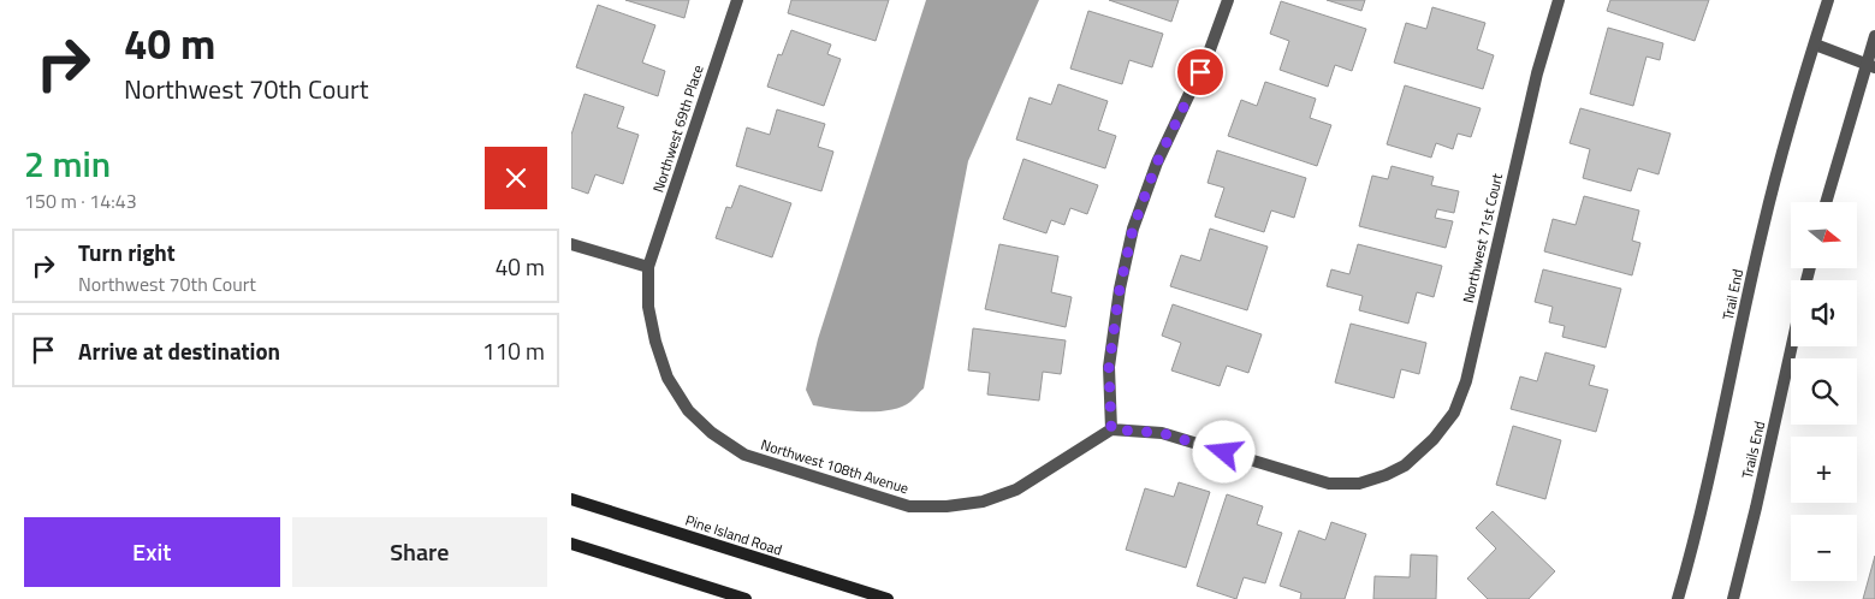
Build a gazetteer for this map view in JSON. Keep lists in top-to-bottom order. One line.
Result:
{"streets":{"main road":["Pine Island Road"],"street":["Northwest 69th Place","Northwest 71st Court","Trail End","Trails End","Northwest 108th Avenue"]},"crossings":[["Northwest 69th Place","Northwest 108th Avenue"],["Northwest 71st Court","Northwest 108th Avenue"]],"north":"right","page":{"turn":["40 m","Northwest 70th Court"],"heading":["2 min","150 m · 14:43"],"map_buttons":["+","−"],"list":[{"name":"Turn right","note":"Northwest 70th Court","value":"40 m"},{"name":"Arrive at destination","value":"110 m"}],"buttons":["Exit","Share"]}}
